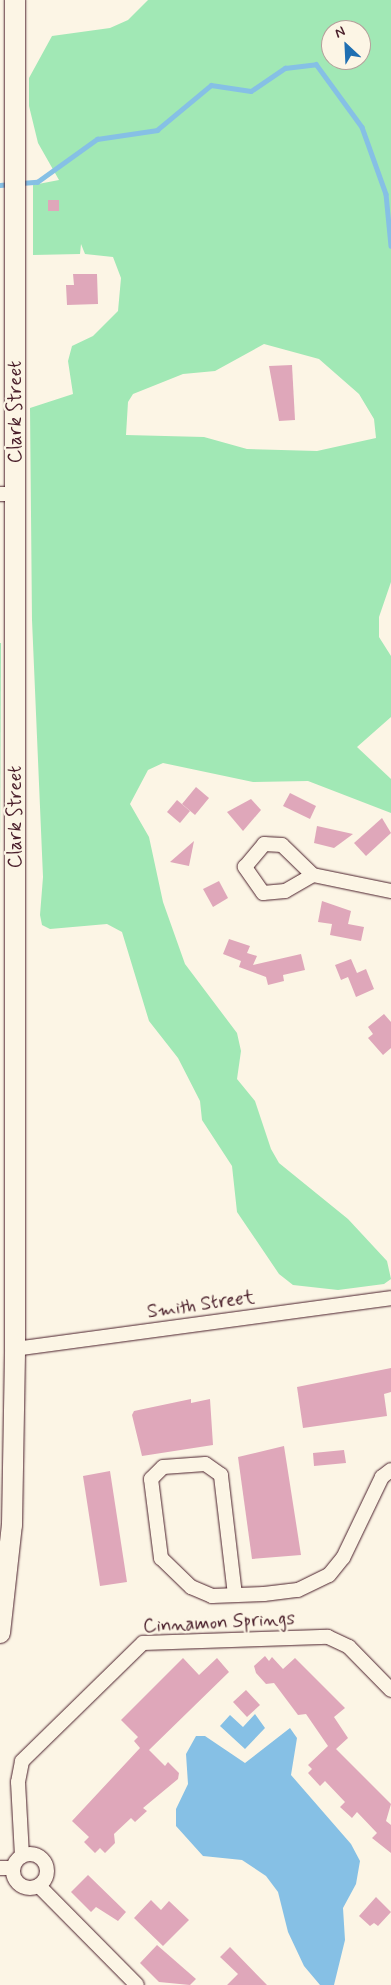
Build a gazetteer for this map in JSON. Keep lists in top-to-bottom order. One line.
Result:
{"streets":{"main road":["Clark Street"],"street":["Smith Street","Cinnamon Springs"]},"crossings":[["Clark Street","Smith Street"]],"north":"top left"}
